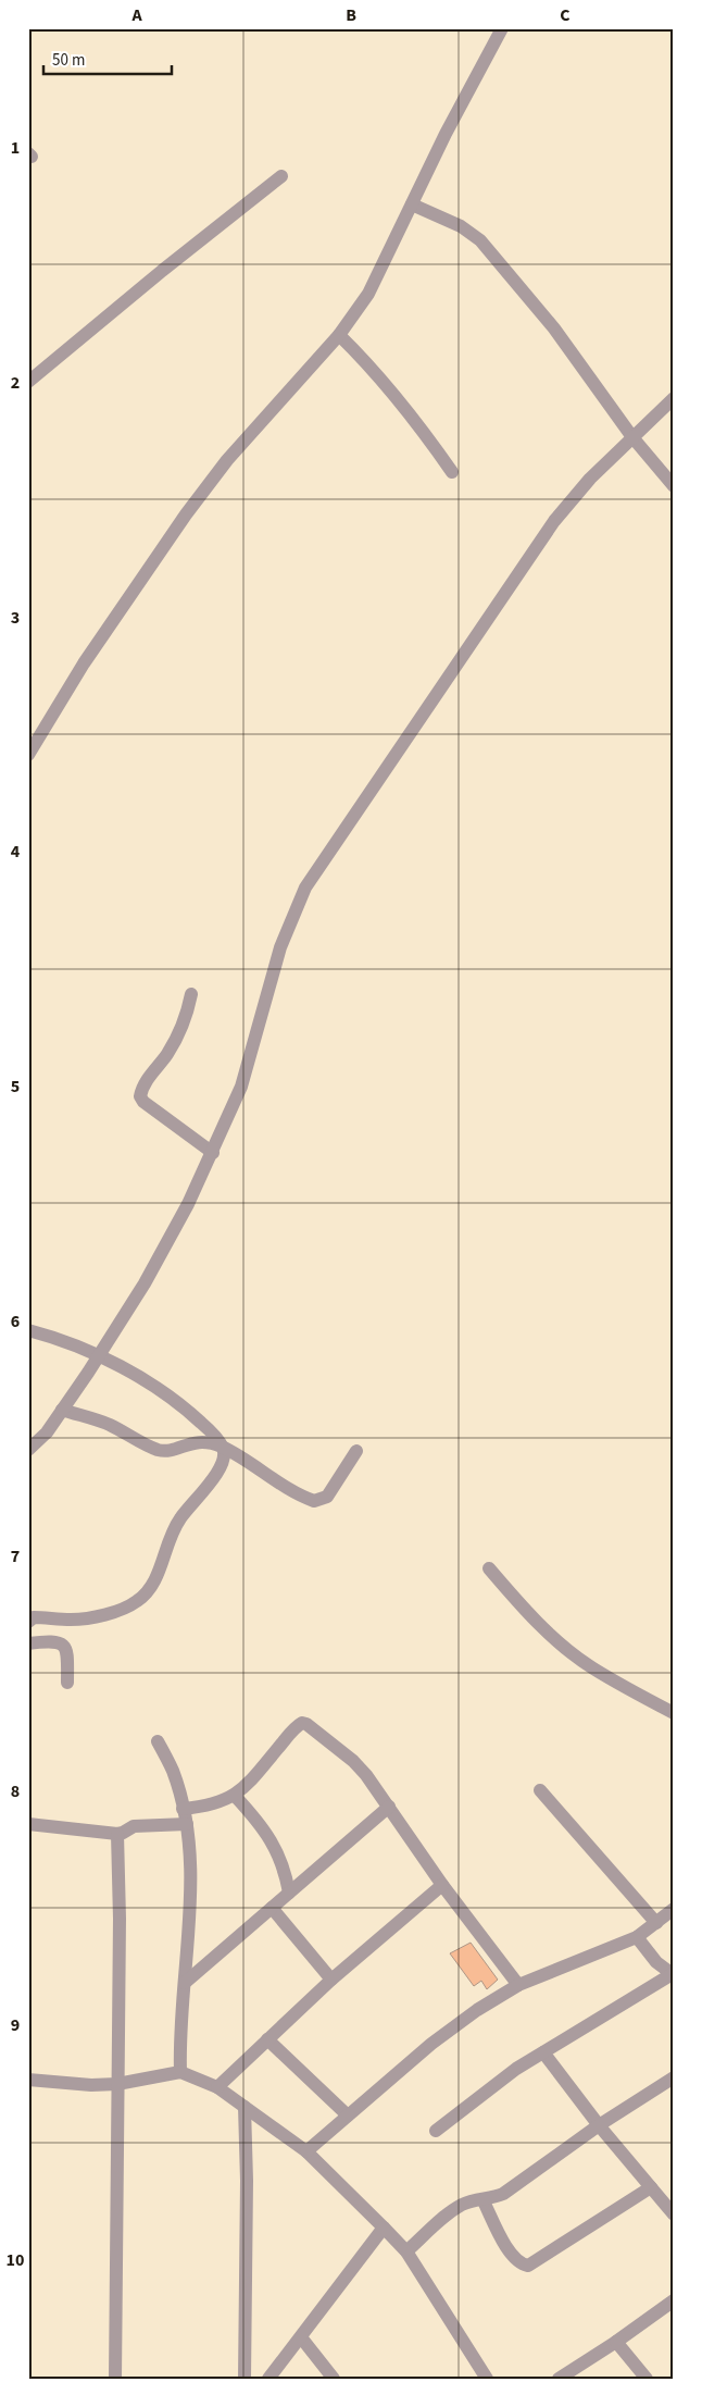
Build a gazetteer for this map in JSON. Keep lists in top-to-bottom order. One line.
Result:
{"scale_bar":"50 m","grid":{"columns":["A","B","C"],"rows":["1","2","3","4","5","6","7","8","9","10"]}}
